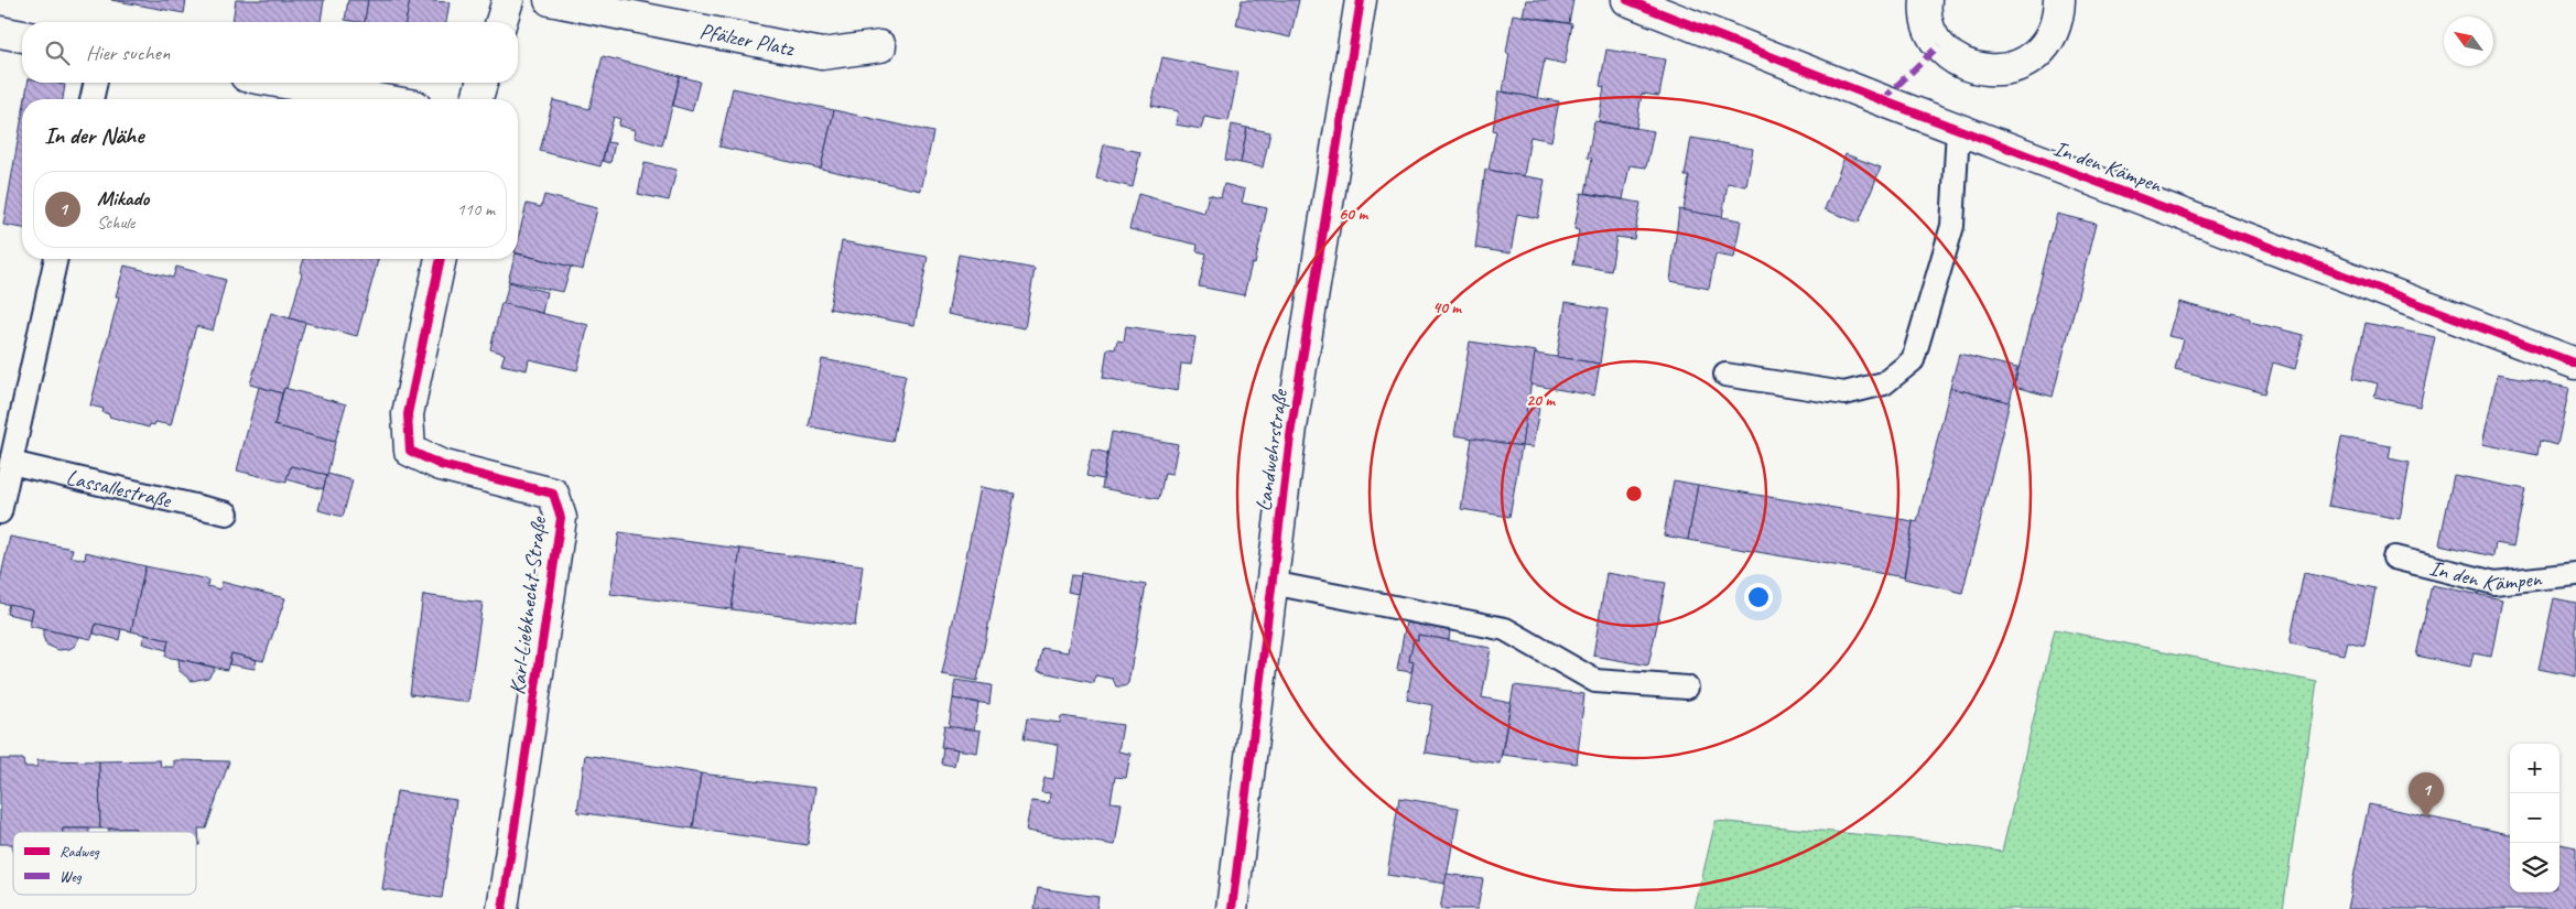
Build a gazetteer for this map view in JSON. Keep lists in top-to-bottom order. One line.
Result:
{"streets":{"street":["Pfälzer Platz","In den Kämpen","Landwehrstraße","Karl-Liebknecht-Straße"],"lane":["Lassallestraße"]},"legend":["Radweg","Weg"],"north":"top left","page":{"search":"Hier suchen","heading":"In der Nähe","list":[{"mark":"1","name":"Mikado","note":"Schule","value":"110 m"}],"map_buttons":["+","−"],"pins":"1"},"rings":["60 m","40 m","20 m"]}
